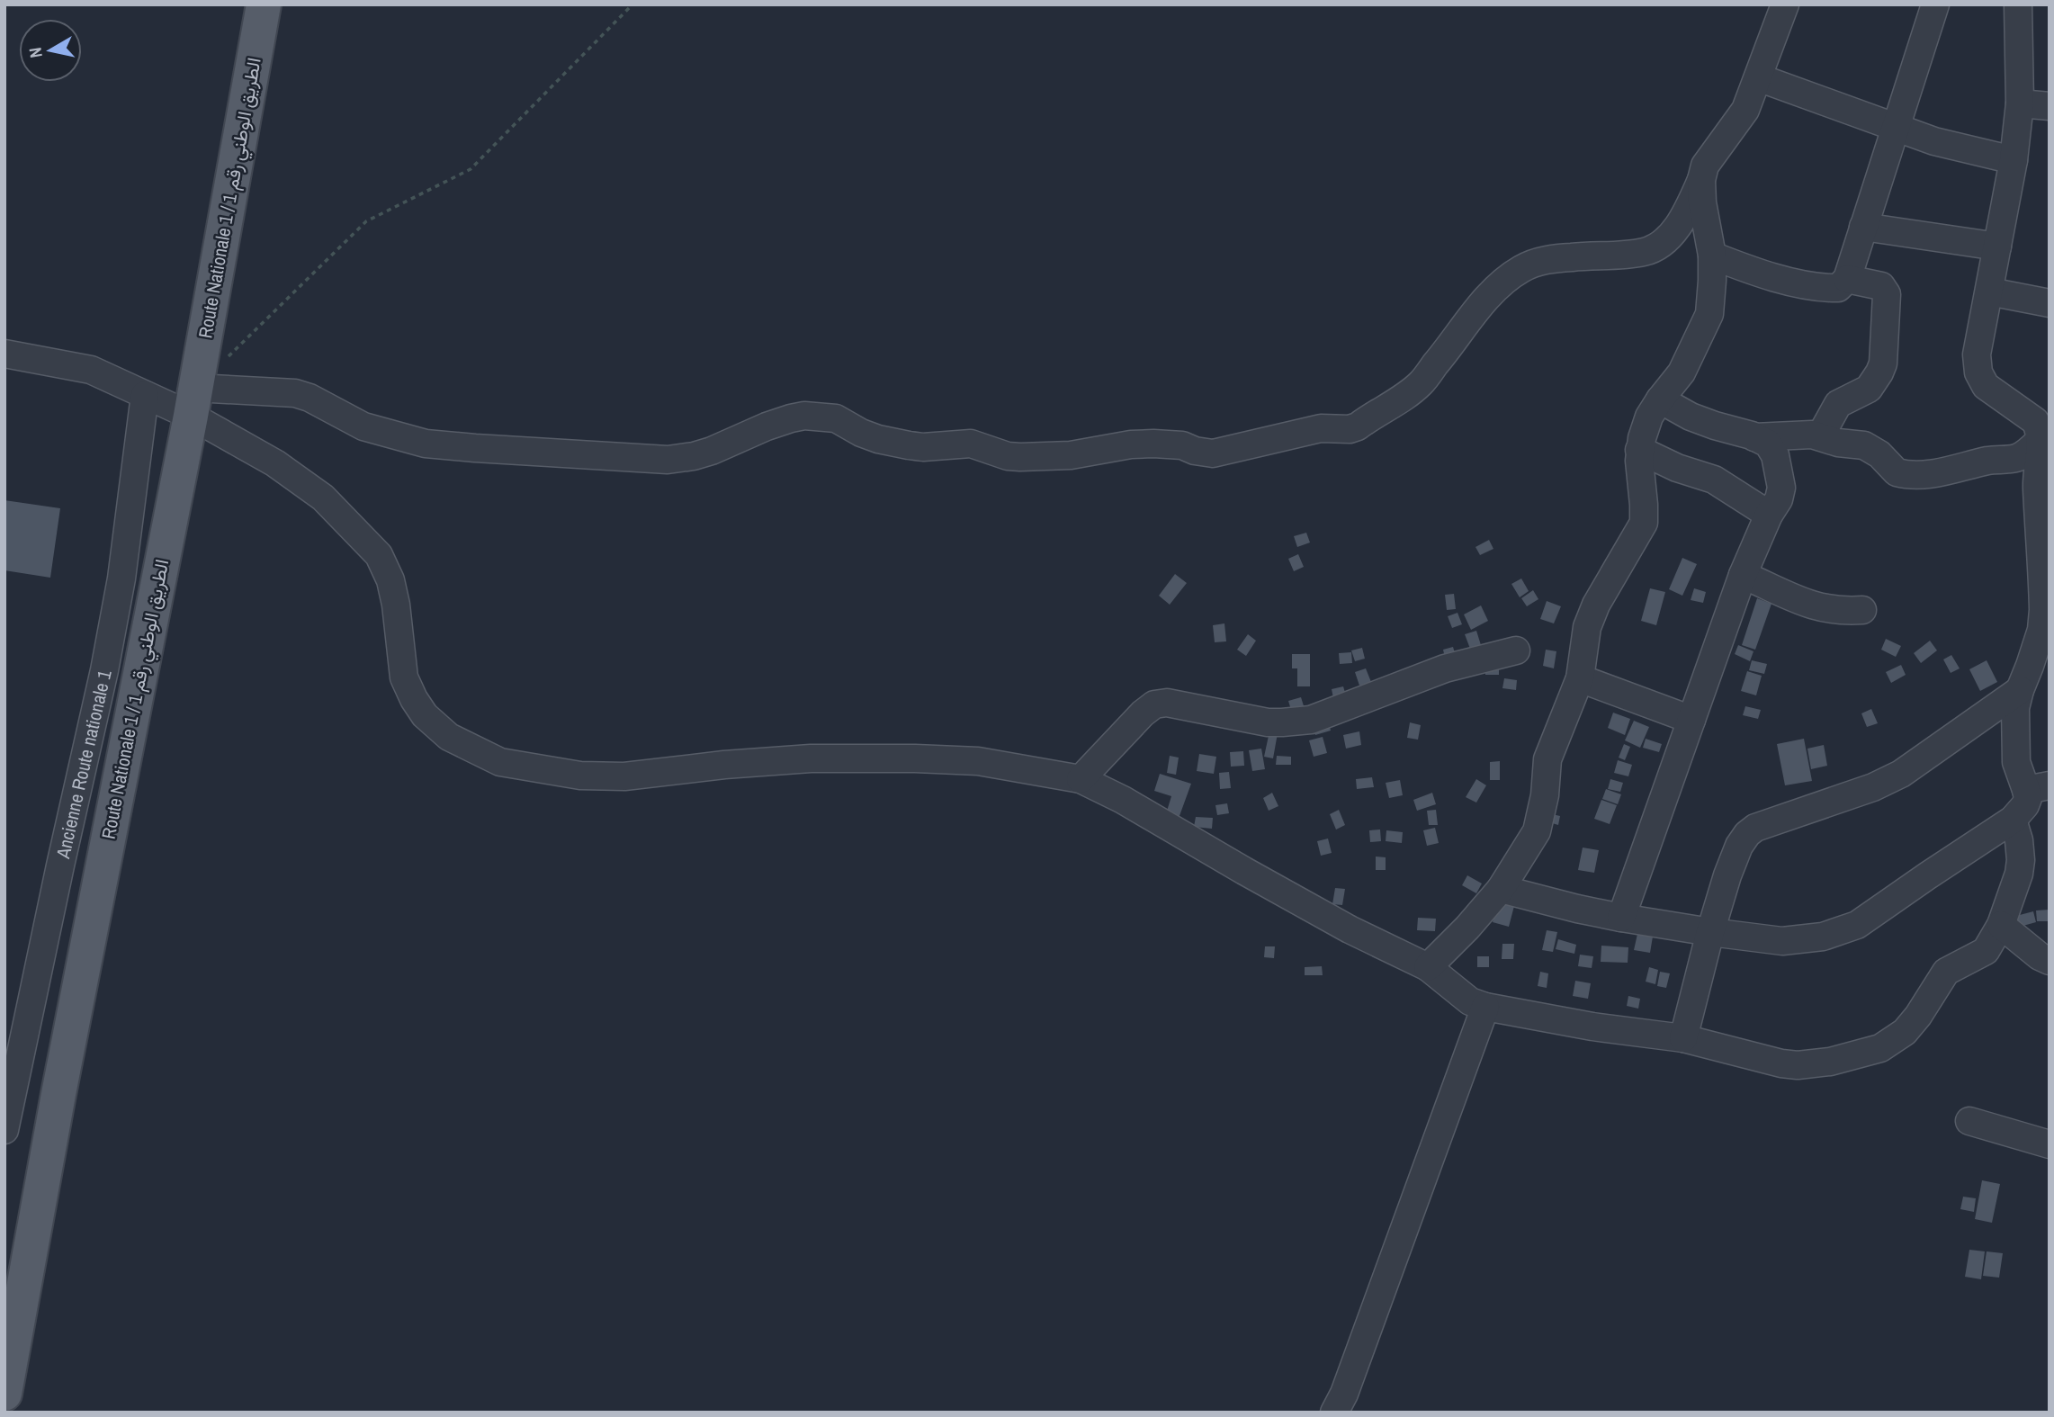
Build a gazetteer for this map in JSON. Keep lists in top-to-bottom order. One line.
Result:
{"streets":{"main road":["Route Nationale 1 / الطريق الوطني رقم 1"],"street":["Ancienne Route nationale 1"]},"north":"left"}
